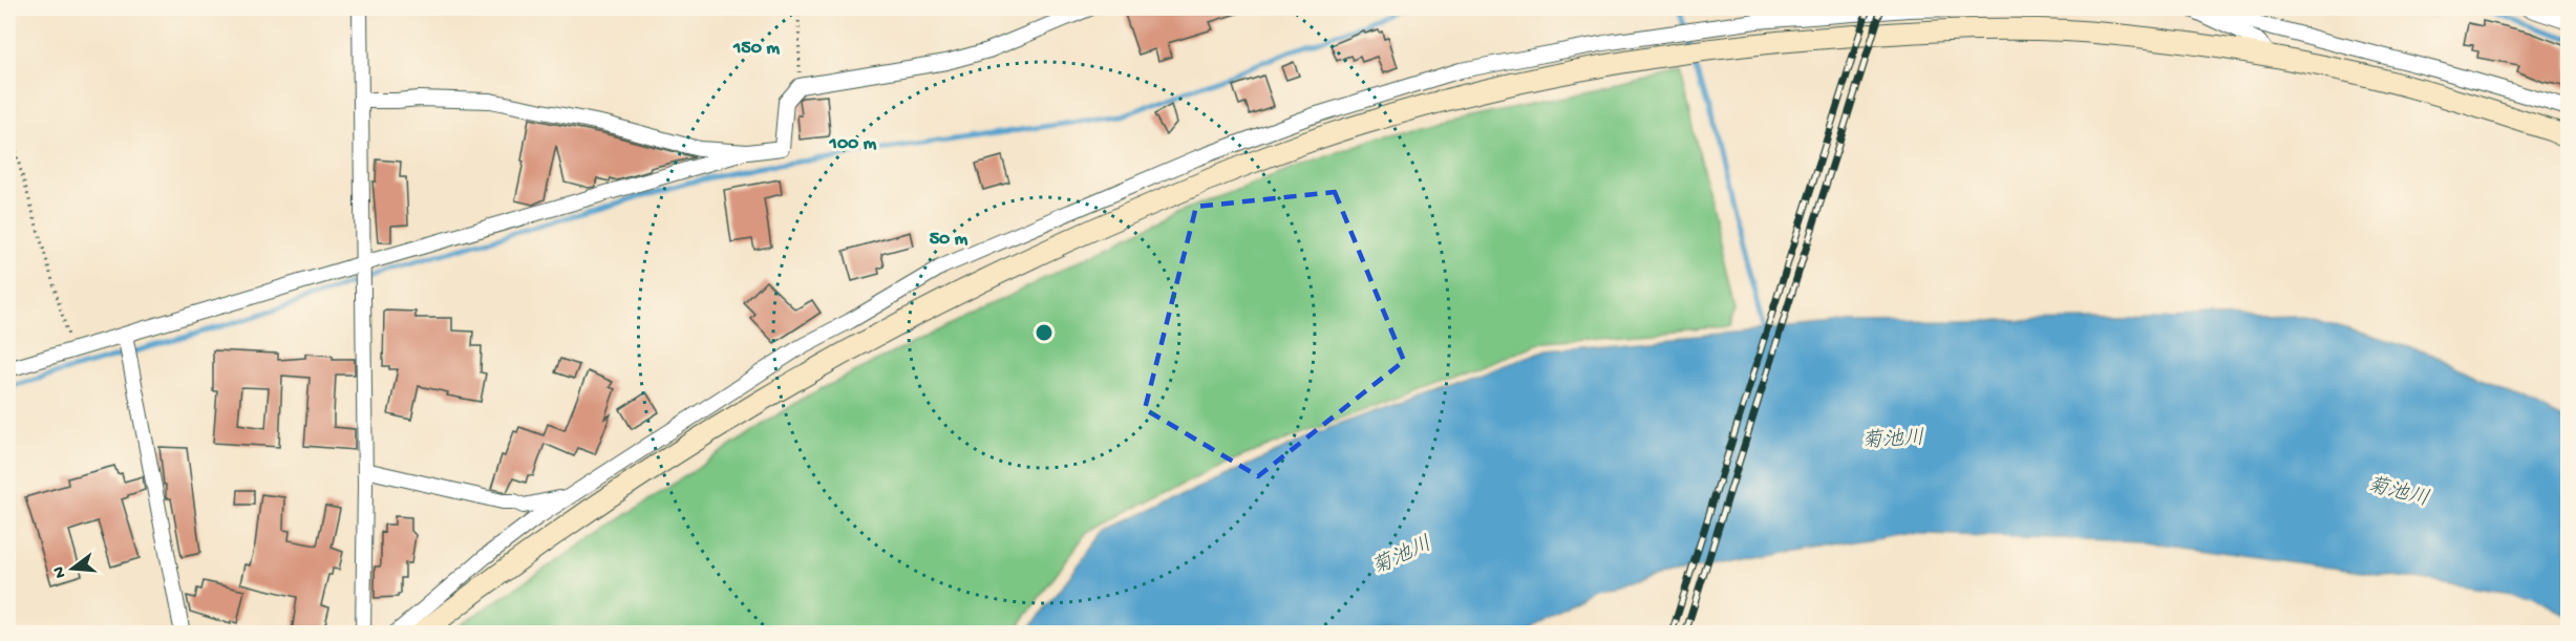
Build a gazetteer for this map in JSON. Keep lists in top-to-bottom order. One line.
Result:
{"water":["菊池川"],"north":"left","rings":["150 m","100 m","50 m"]}
